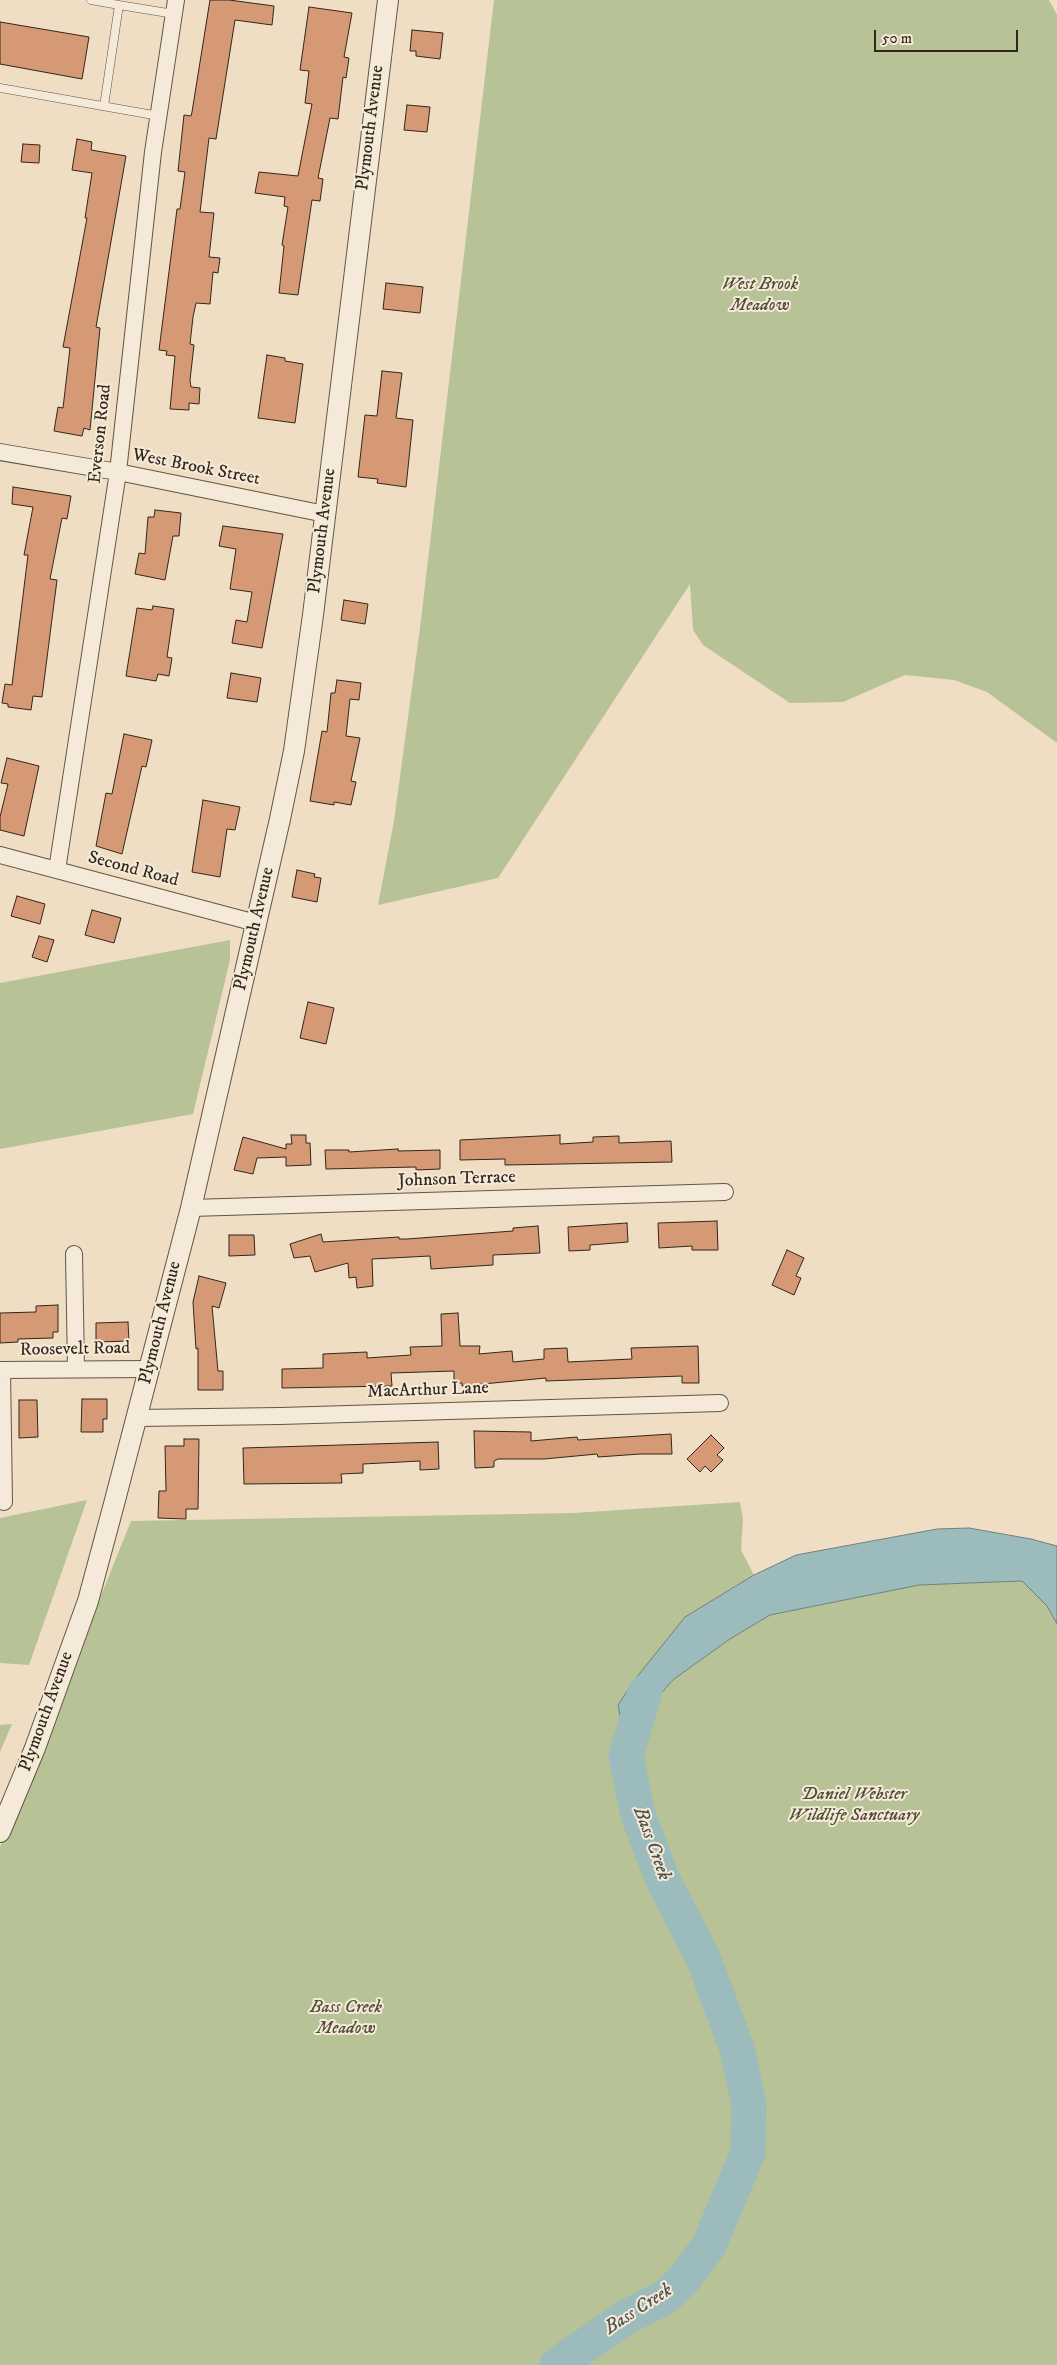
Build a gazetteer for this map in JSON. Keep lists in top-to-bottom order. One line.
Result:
{"streets":{"street":["Plymouth Avenue","Everson Road","West Brook Street","Second Road","Johnson Terrace","Roosevelt Road","MacArthur Lane"]},"crossings":[["Plymouth Avenue","West Brook Street"],["Plymouth Avenue","Second Road"],["Plymouth Avenue","Johnson Terrace"],["Plymouth Avenue","Roosevelt Road"],["Plymouth Avenue","MacArthur Lane"],["Everson Road","West Brook Street"],["Everson Road","Second Road"]],"water":["Bass Creek"],"parks":["West Brook Meadow","Daniel Webster Wildlife Sanctuary","Bass Creek Meadow"],"scale_bar":"50 m"}
